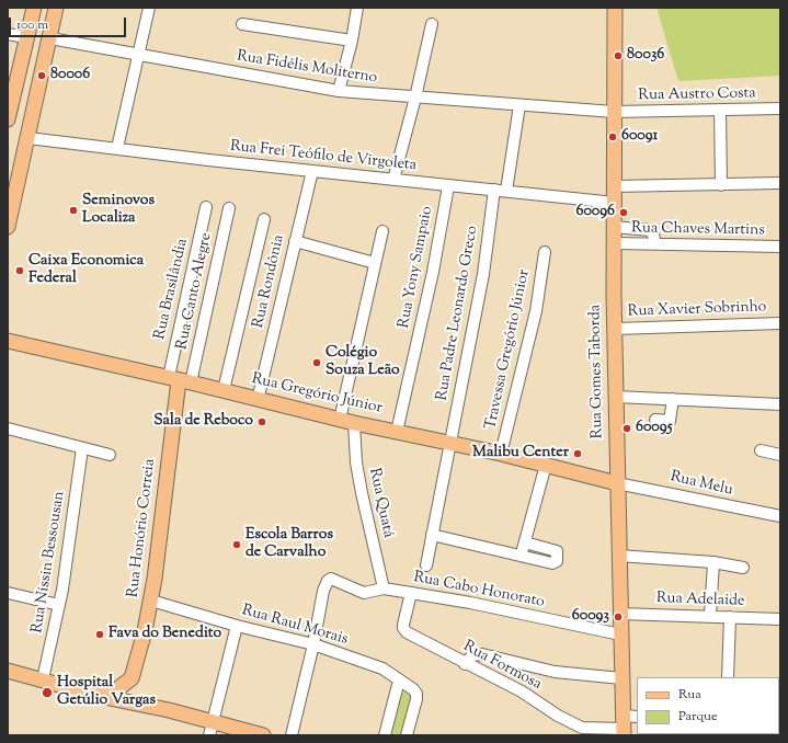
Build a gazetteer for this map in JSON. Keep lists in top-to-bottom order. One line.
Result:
{"streets":{"main road":["Rua Gomes Taborda","Rua Gregório Júnior","Rua Honório Correia"],"street":["Rua Fidélis Moliterno","Rua Austro Costa","Rua Frei Teófilo de Virgoleta","Rua Chaves Martins","Rua Yony Sampaio","Rua Rondônia","Rua Brasilândia","Rua Canto Alegre","Rua Xavier Sobrinho","Rua Padre Leonardo Greco","Travessa Gregório Júnior","Rua Melu","Rua Quatá","Rua Nissin Bessousan","Rua Cabo Honorato","Rua Adelaide","Rua Raul Morais","Rua Formosa"]},"crossings":[["Rua Fidélis Moliterno","Rua Austro Costa"],["Rua Fidélis Moliterno","Rua Padre Leonardo Greco"],["Rua Fidélis Moliterno","Rua Gomes Taborda"],["Rua Austro Costa","Rua Gomes Taborda"],["Rua Frei Teófilo de Virgoleta","Rua Yony Sampaio"],["Rua Frei Teófilo de Virgoleta","Rua Rondônia"],["Rua Frei Teófilo de Virgoleta","Rua Padre Leonardo Greco"],["Rua Frei Teófilo de Virgoleta","Rua Gomes Taborda"],["Rua Chaves Martins","Rua Gomes Taborda"],["Rua Yony Sampaio","Rua Gregório Júnior"],["Rua Rondônia","Rua Gregório Júnior"],["Rua Brasilândia","Rua Canto Alegre"],["Rua Brasilândia","Rua Gregório Júnior"],["Rua Brasilândia","Rua Honório Correia"],["Rua Canto Alegre","Rua Gregório Júnior"],["Rua Canto Alegre","Rua Honório Correia"],["Rua Xavier Sobrinho","Rua Gomes Taborda"],["Rua Padre Leonardo Greco","Rua Gregório Júnior"],["Travessa Gregório Júnior","Rua Gregório Júnior"],["Rua Gomes Taborda","Rua Gregório Júnior"],["Rua Gomes Taborda","Rua Melu"],["Rua Gomes Taborda","Rua Cabo Honorato"],["Rua Gomes Taborda","Rua Adelaide"],["Rua Gomes Taborda","Rua Formosa"],["Rua Gregório Júnior","Rua Melu"],["Rua Gregório Júnior","Rua Quatá"],["Rua Gregório Júnior","Rua Honório Correia"],["Rua Quatá","Rua Cabo Honorato"],["Rua Honório Correia","Rua Raul Morais"],["Rua Cabo Honorato","Rua Raul Morais"],["Rua Cabo Honorato","Rua Formosa"]],"places":["80036","80006","60091","Seminovos Localiza","60096","Caixa Economica Federal","Colégio Souza Leão","Sala de Reboco","60095","Malibu Center","Escola Barros de Carvalho","60093","Fava do Benedito","Hospital Getúlio Vargas"],"legend":["Rua","Parque"],"scale_bar":"100 m"}
